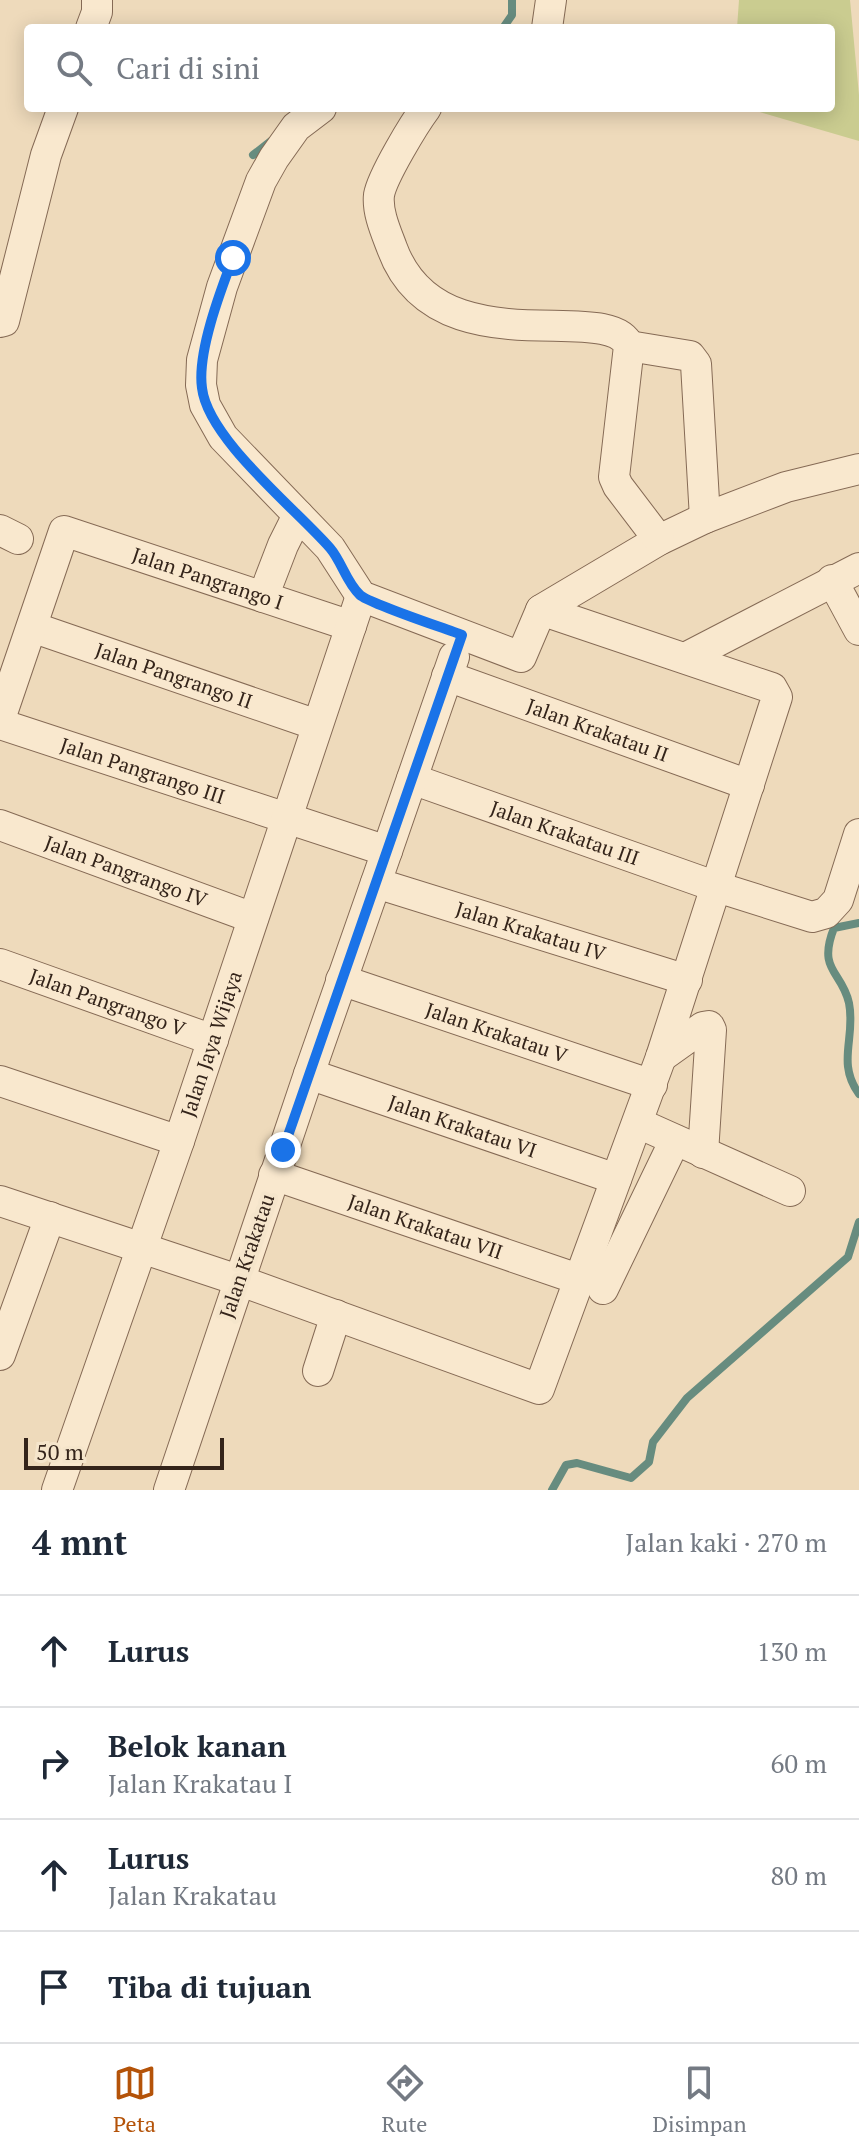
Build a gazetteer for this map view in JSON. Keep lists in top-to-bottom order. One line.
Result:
{"streets":{"street":["Jalan Pangrango I","Jalan Pangrango II","Jalan Krakatau II","Jalan Pangrango III","Jalan Krakatau III","Jalan Pangrango IV","Jalan Krakatau IV","Jalan Pangrango V","Jalan Krakatau V","Jalan Jaya Wijaya","Jalan Krakatau VI","Jalan Krakatau VII","Jalan Krakatau"]},"crossings":[["Jalan Pangrango I","Jalan Pangrango II"],["Jalan Pangrango I","Jalan Jaya Wijaya"],["Jalan Pangrango II","Jalan Jaya Wijaya"],["Jalan Krakatau II","Jalan Krakatau"],["Jalan Pangrango III","Jalan Jaya Wijaya"],["Jalan Krakatau III","Jalan Krakatau"],["Jalan Pangrango IV","Jalan Jaya Wijaya"],["Jalan Krakatau IV","Jalan Krakatau"],["Jalan Pangrango V","Jalan Jaya Wijaya"],["Jalan Krakatau V","Jalan Krakatau"],["Jalan Krakatau VI","Jalan Krakatau"],["Jalan Krakatau VII","Jalan Krakatau"]],"scale_bar":"50 m","page":{"search":"Cari di sini","scale":"50 m","heading":["4 mnt","Jalan kaki · 270 m"],"list":[["Lurus","130 m"],["Belok kanan","Jalan Krakatau I","60 m"],["Lurus","Jalan Krakatau","80 m"],"Tiba di tujuan"],"nav":["Peta","Rute","Disimpan"]}}
